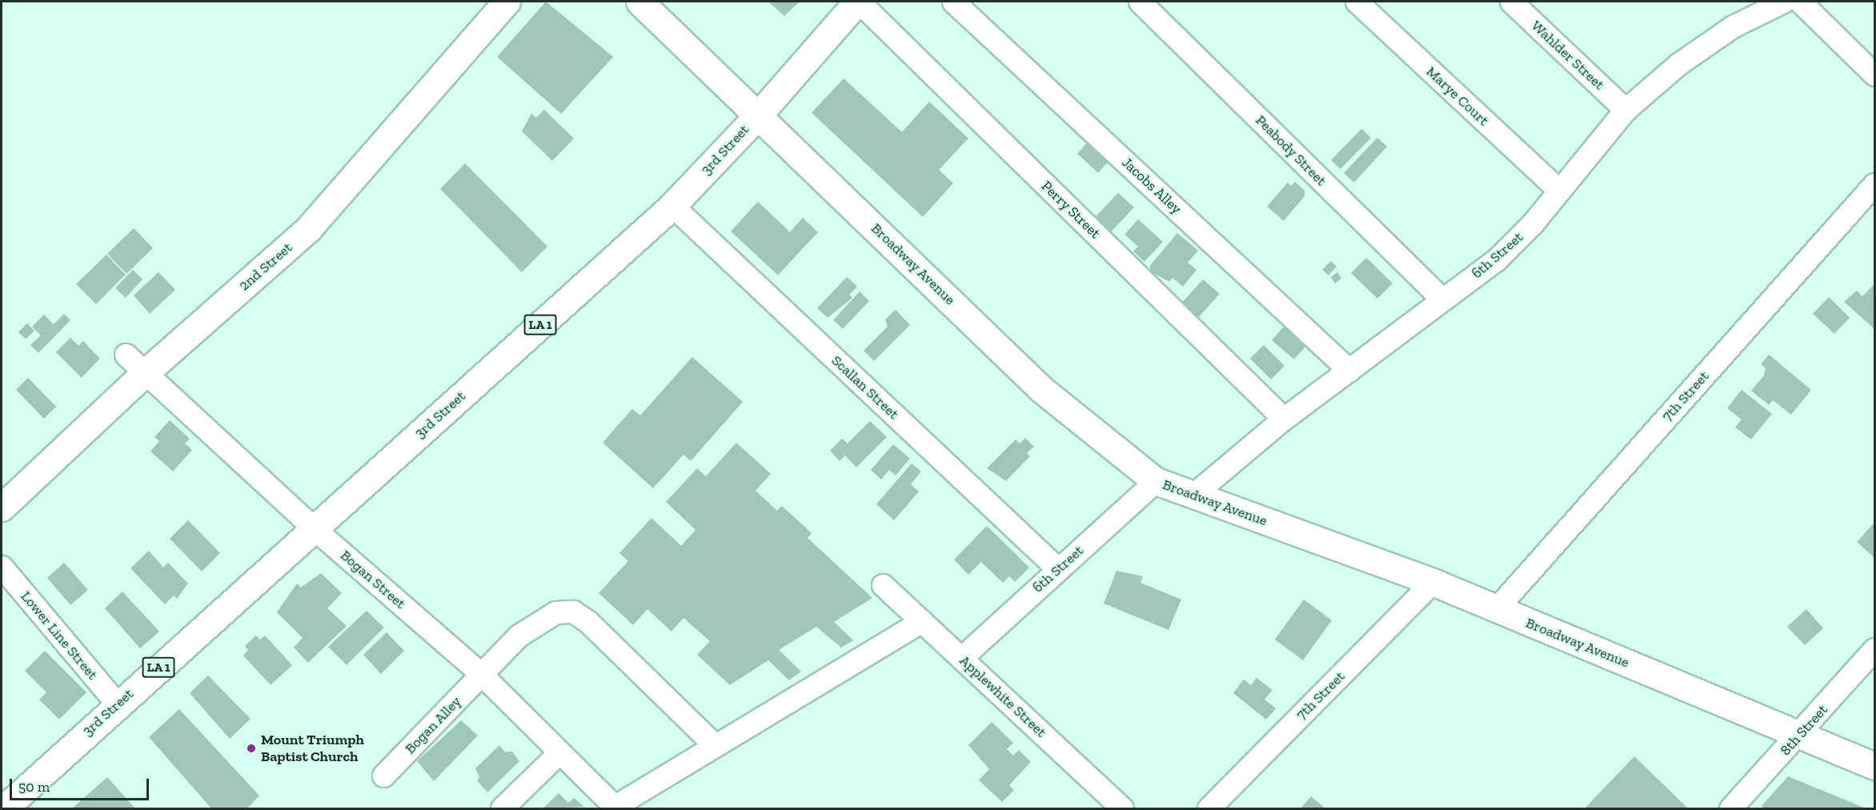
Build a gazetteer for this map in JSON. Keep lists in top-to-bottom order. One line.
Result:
{"streets":{"main road":["3rd Street","Broadway Avenue","2nd Street","LA 1"],"street":["Wahlder Street","Marye Court","Peabody Street","Jacobs Alley","Perry Street","6th Street","Scallan Street","7th Street","Bogan Street","Lower Line Street","Applewhite Street","Bogan Alley","8th Street"]},"crossings":[["Wahlder Street","6th Street"],["Marye Court","6th Street"],["3rd Street","Perry Street"],["3rd Street","Broadway Avenue"],["3rd Street","Scallan Street"],["3rd Street","Bogan Street"],["3rd Street","Lower Line Street"],["Peabody Street","6th Street"],["Jacobs Alley","6th Street"],["Perry Street","6th Street"],["6th Street","Broadway Avenue"],["6th Street","Scallan Street"],["6th Street","Applewhite Street"],["Broadway Avenue","7th Street"],["Broadway Avenue","8th Street"],["2nd Street","Bogan Street"],["Bogan Street","Bogan Alley"]],"places":["Mount Triumph Baptist Church"],"scale_bar":"50 m"}
